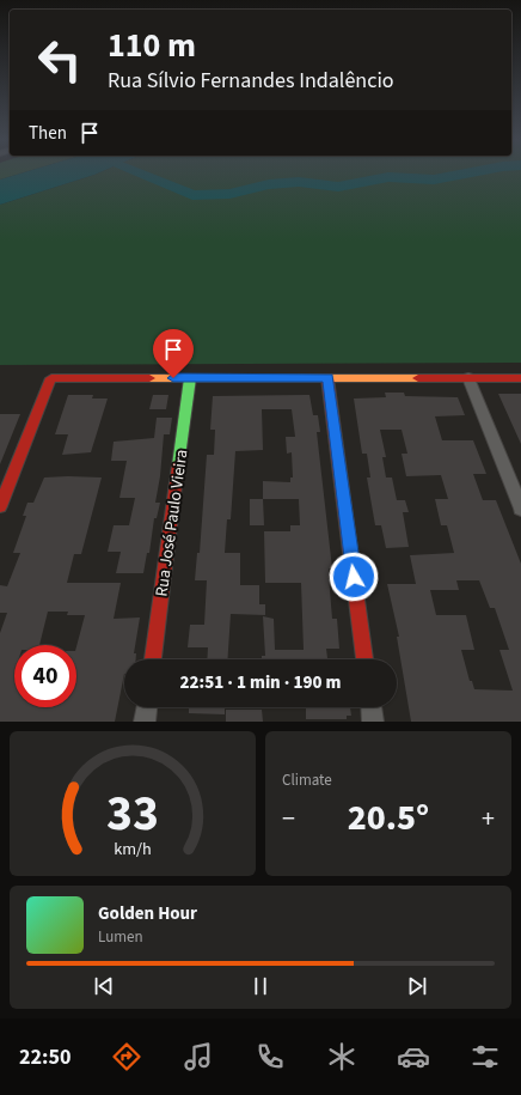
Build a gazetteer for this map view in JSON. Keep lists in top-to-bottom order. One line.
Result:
{"streets":{"street":["Rua José Paulo Vieira"]},"page":{"turn":["110 m","Rua Sílvio Fernandes Indalêncio"],"then":"Then","limit":"40","trip":"22:51 · 1 min · 190 m","tile":"Climate","heat":["−","20.5°","+"],"song":["Golden Hour","Lumen"],"tabs":"22:50","gauge":["33","km/h"]}}
